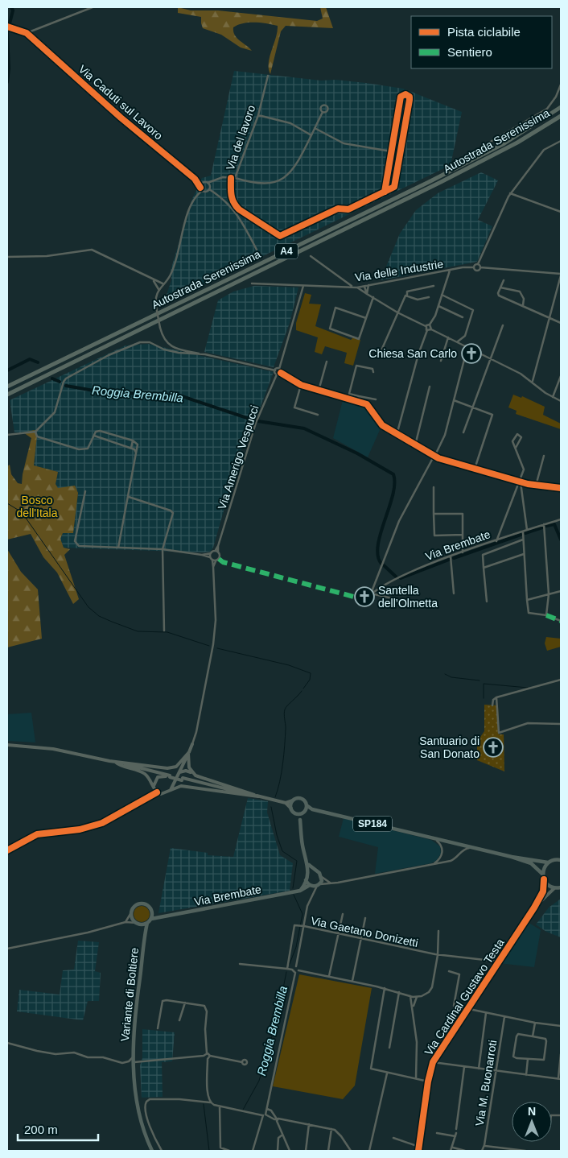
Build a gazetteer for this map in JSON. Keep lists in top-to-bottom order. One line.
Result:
{"streets":{"highway":["Autostrada Serenissima","A4"],"main road":["Via Brembate","SP184","Variante di Boltiere","Via Cardinal Gustavo Testa"],"street":["Via Caduti sul Lavoro","Via del lavoro","Via delle Industrie","Via Amerigo Vespucci","Via Gaetano Donizetti","Via M. Buonarroti"]},"crossings":[["Via Caduti sul Lavoro","Via del lavoro"],["Via Brembate","Variante di Boltiere"],["Via Gaetano Donizetti","Via Cardinal Gustavo Testa"]],"water":["Roggia Brembilla"],"parks":["Bosco dell'Itala"],"places":{"church":["Chiesa San Carlo","Santella dell’Olmetta","Santuario di San Donato"]},"legend":["Pista ciclabile","Sentiero"],"scale_bar":"200 m","north":"top"}
